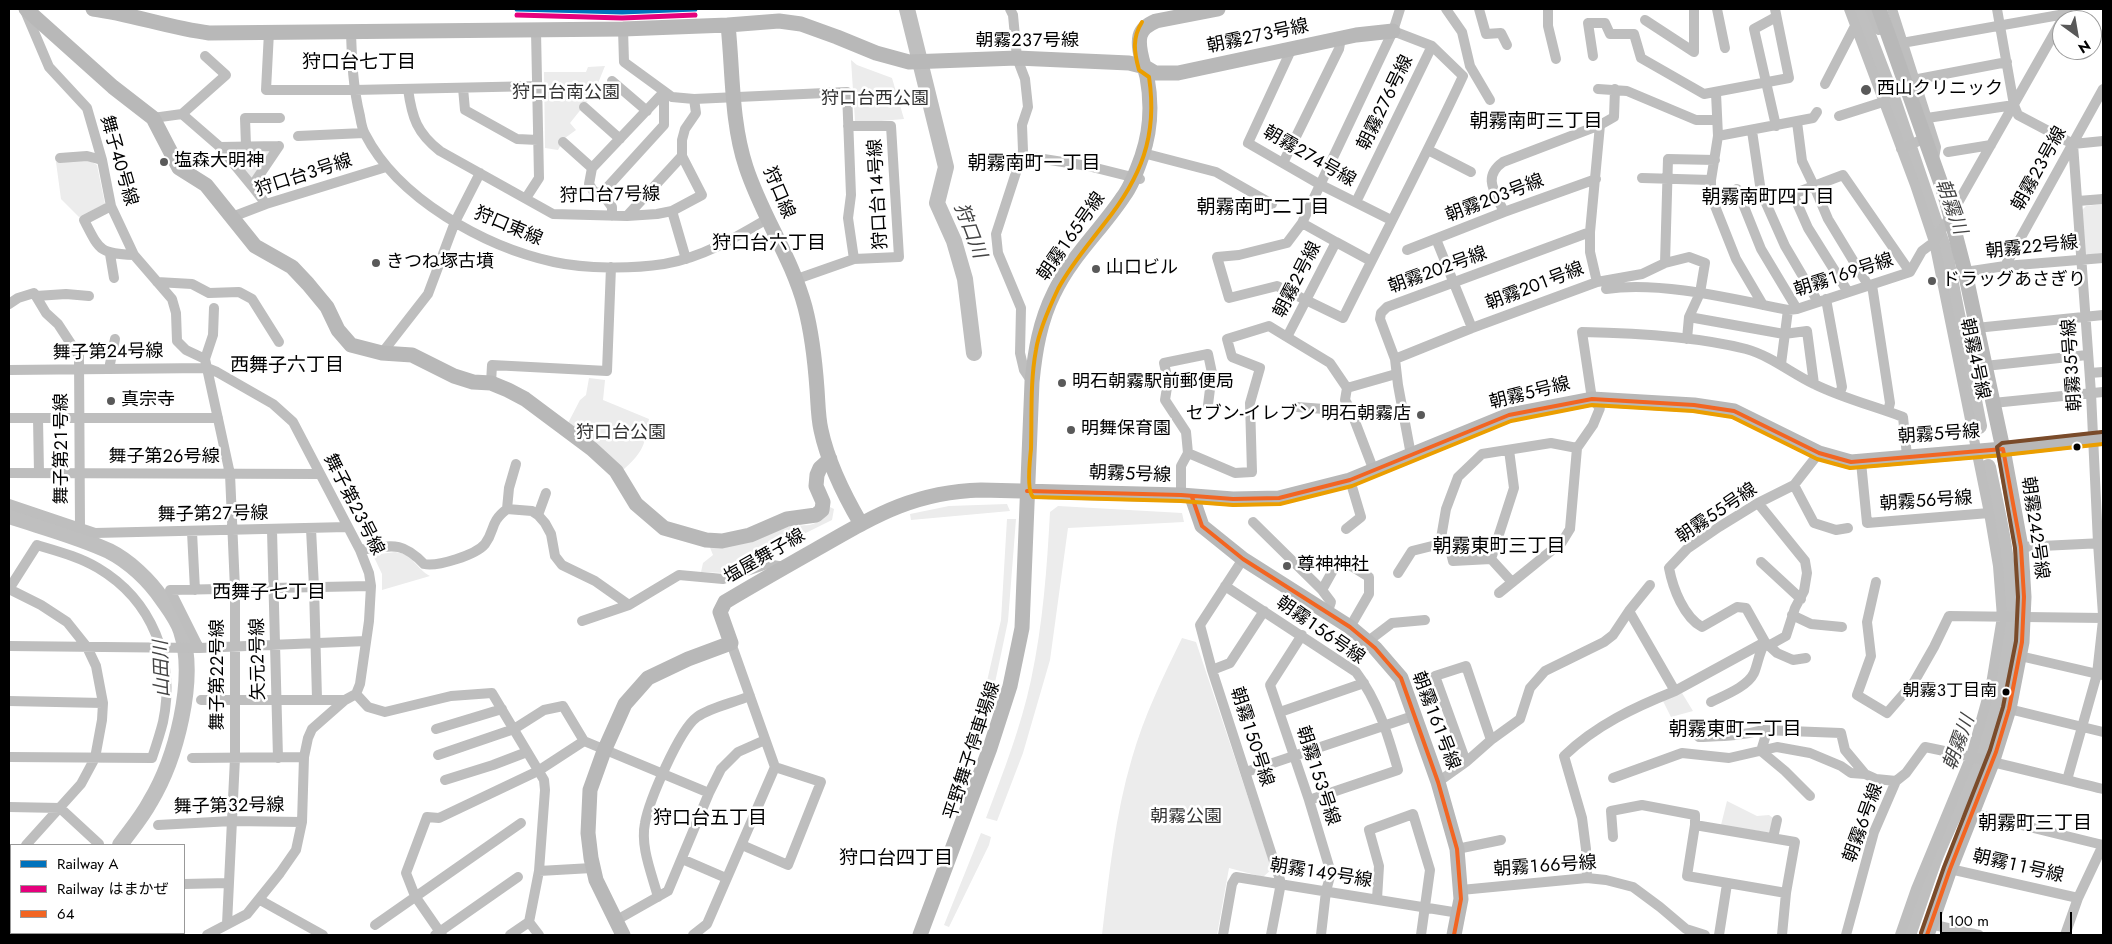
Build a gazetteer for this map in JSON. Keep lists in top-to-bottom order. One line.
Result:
{"streets":{"street":["朝霧２７３号線","朝霧２３７号線","朝霧２７６号線","朝霧２７４号線","舞子４０号線","朝霧２３号線","狩口台３号線","狩口線","狩口台１４号線","狩口台７号線","朝霧２０３号線","狩口東線","朝霧１６５号線","朝霧２２号線","朝霧２０２号線","朝霧１６９号線","朝霧２号線","朝霧２０１号線","舞子第２４号線","朝霧４号線","朝霧３５号線","朝霧５号線","舞子第２１号線","舞子第２６号線","朝霧５６号線","舞子第２３号線","朝霧５５号線","舞子第２７号線","朝霧２４２号線","塩屋舞子線","朝霧１５６号線","矢元２号線","舞子第２２号線","朝霧１６１号線","朝霧１５０号線","平野舞子停車場線","朝霧１５３号線","舞子第３２号線","朝霧６号線","朝霧１６６号線","朝霧１１号線","朝霧１４９号線"]},"crossings":[["朝霧２７３号線","朝霧２３７号線"],["朝霧２７３号線","朝霧２７６号線"],["朝霧２７３号線","朝霧２７４号線"],["朝霧２７３号線","朝霧１６５号線"],["朝霧２７３号線","朝霧２号線"],["朝霧２３７号線","狩口線"],["朝霧２３７号線","狩口東線"],["朝霧２３７号線","朝霧１６５号線"],["朝霧２７６号線","朝霧２７４号線"],["朝霧２７４号線","朝霧２号線"],["舞子４０号線","舞子第２４号線"],["舞子４０号線","舞子第２３号線"],["舞子４０号線","舞子第２２号線"],["朝霧２３号線","朝霧２２号線"],["朝霧２３号線","朝霧３５号線"],["狩口台３号線","狩口東線"],["狩口線","狩口台１４号線"],["狩口線","狩口東線"],["朝霧２０３号線","朝霧２０１号線"],["朝霧１６５号線","朝霧５号線"],["朝霧１６５号線","平野舞子停車場線"],["朝霧２２号線","朝霧３５号線"],["朝霧２２号線","朝霧２４２号線"],["朝霧２０２号線","朝霧２０１号線"],["朝霧２０２号線","朝霧５号線"],["舞子第２４号線","舞子第２１号線"],["舞子第２４号線","舞子第２３号線"],["舞子第２４号線","舞子第２２号線"],["朝霧４号線","朝霧５号線"],["朝霧４号線","朝霧５６号線"],["朝霧４号線","朝霧２４２号線"],["朝霧４号線","朝霧６号線"],["朝霧３５号線","朝霧５号線"],["朝霧５号線","朝霧５６号線"],["朝霧５号線","朝霧５５号線"],["朝霧５号線","朝霧２４２号線"],["朝霧５号線","朝霧１６１号線"],["朝霧５号線","平野舞子停車場線"],["舞子第２１号線","舞子第２６号線"],["舞子第２１号線","舞子第２７号線"],["舞子第２６号線","舞子第２３号線"],["舞子第２６号線","舞子第２２号線"],["舞子第２３号線","舞子第２７号線"],["舞子第２３号線","舞子第２２号線"],["舞子第２７号線","矢元２号線"],["舞子第２７号線","舞子第２２号線"],["朝霧２４２号線","朝霧１１号線"],["朝霧１５６号線","朝霧１５０号線"],["朝霧１５６号線","朝霧１５３号線"],["舞子第２２号線","舞子第３２号線"],["朝霧１６１号線","朝霧１５０号線"],["朝霧１６１号線","朝霧１６６号線"],["朝霧１６１号線","朝霧１４９号線"],["朝霧１５０号線","朝霧１４９号線"],["朝霧１５３号線","朝霧１４９号線"]],"districts":["狩口台七丁目","朝霧南町三丁目","朝霧南町一丁目","朝霧南町四丁目","朝霧南町二丁目","狩口台六丁目","西舞子六丁目","朝霧東町三丁目","西舞子七丁目","朝霧東町二丁目","狩口台五丁目","朝霧町三丁目","狩口台四丁目"],"water":["朝霧川","狩口川","山田川"],"parks":["狩口台南公園","狩口台西公園","狩口台公園","朝霧公園"],"places":["西山クリニック","塩森大明神","きつね塚古墳","山口ビル","ドラッグあさぎり","明石朝霧駅前郵便局","真宗寺","セブン-イレブン 明石朝霧店","明舞保育園","尊神神社","朝霧3丁目南"],"lines":["rail line A","rail line はまかぜ","transit line 64"],"legend":["Railway A","Railway はまかぜ","64"],"scale_bar":"100 m","north":"bottom right"}
